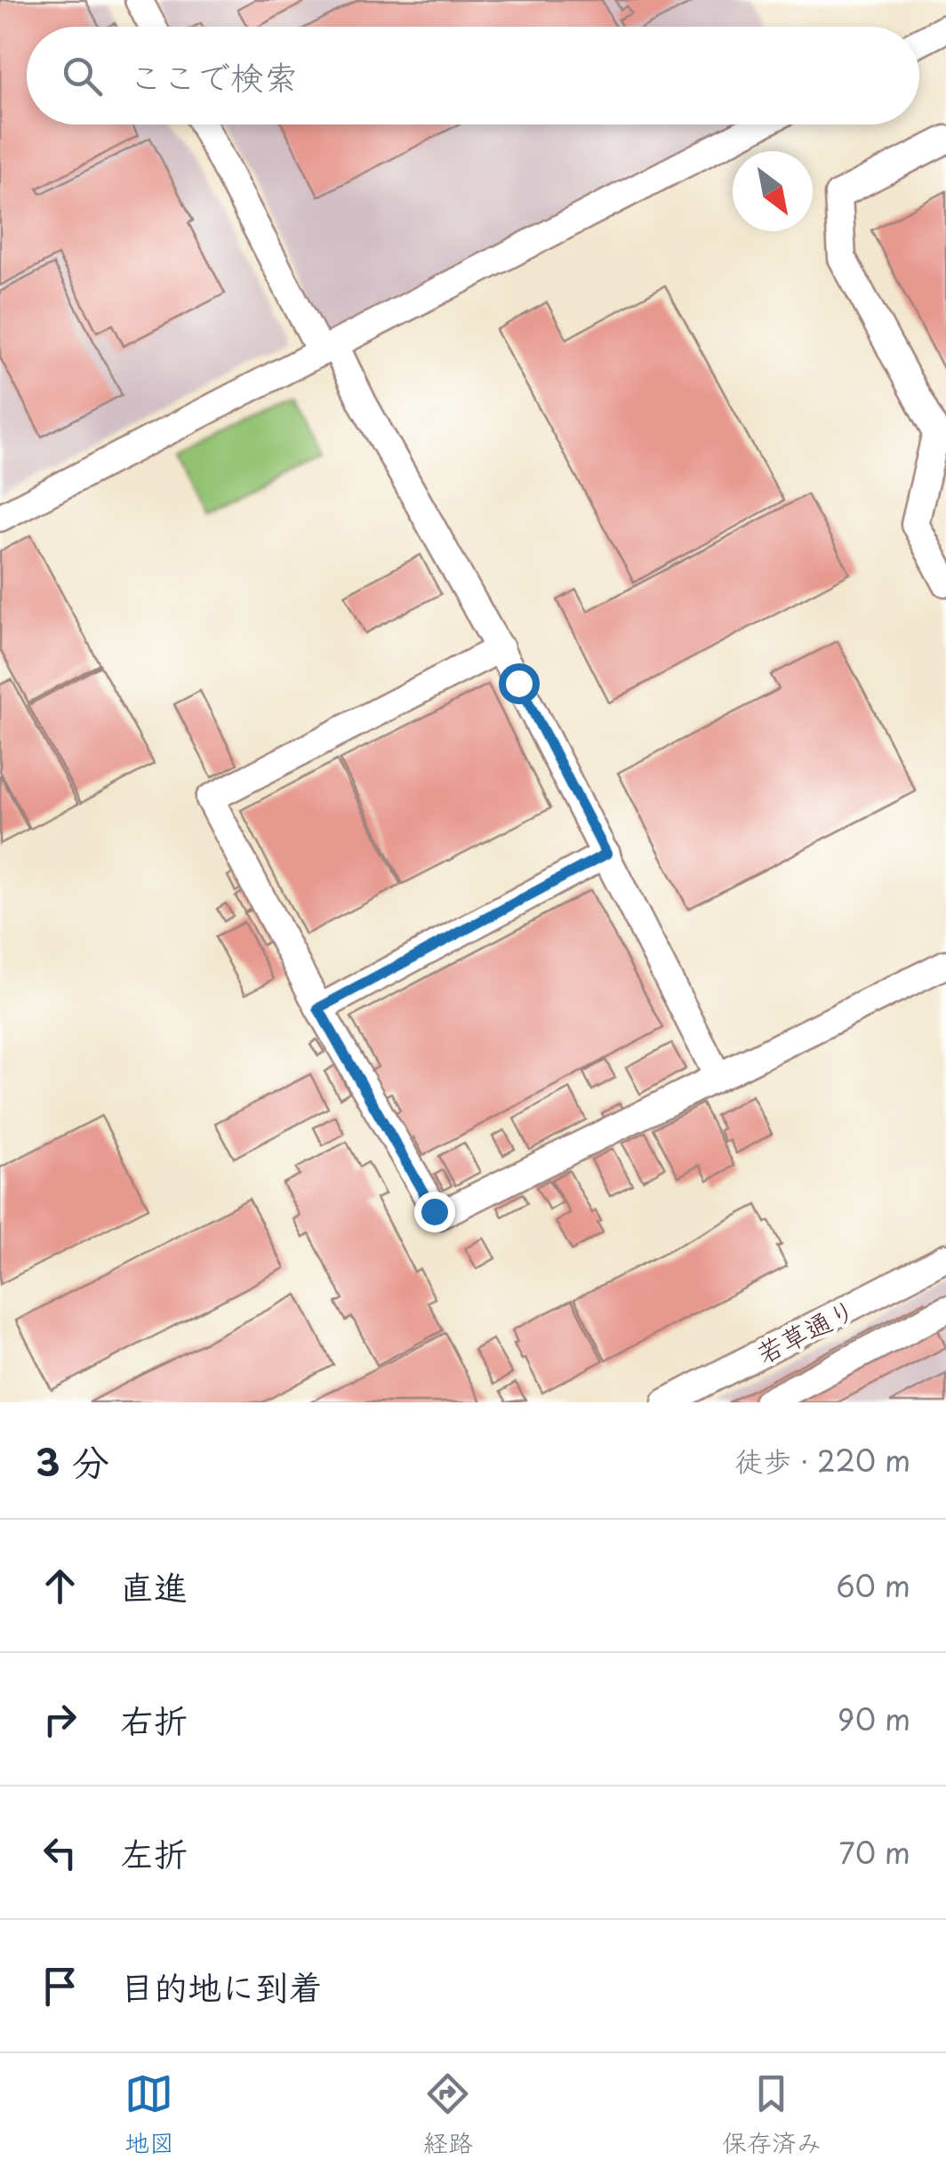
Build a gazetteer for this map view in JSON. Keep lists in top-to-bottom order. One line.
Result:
{"streets":{"street":["若草通り"]},"north":"bottom right","page":{"search":"ここで検索","heading":["3 分","徒歩 · 220 m"],"list":[["直進","60 m"],["右折","90 m"],["左折","70 m"],"目的地に到着"],"nav":["地図","経路","保存済み"]}}
